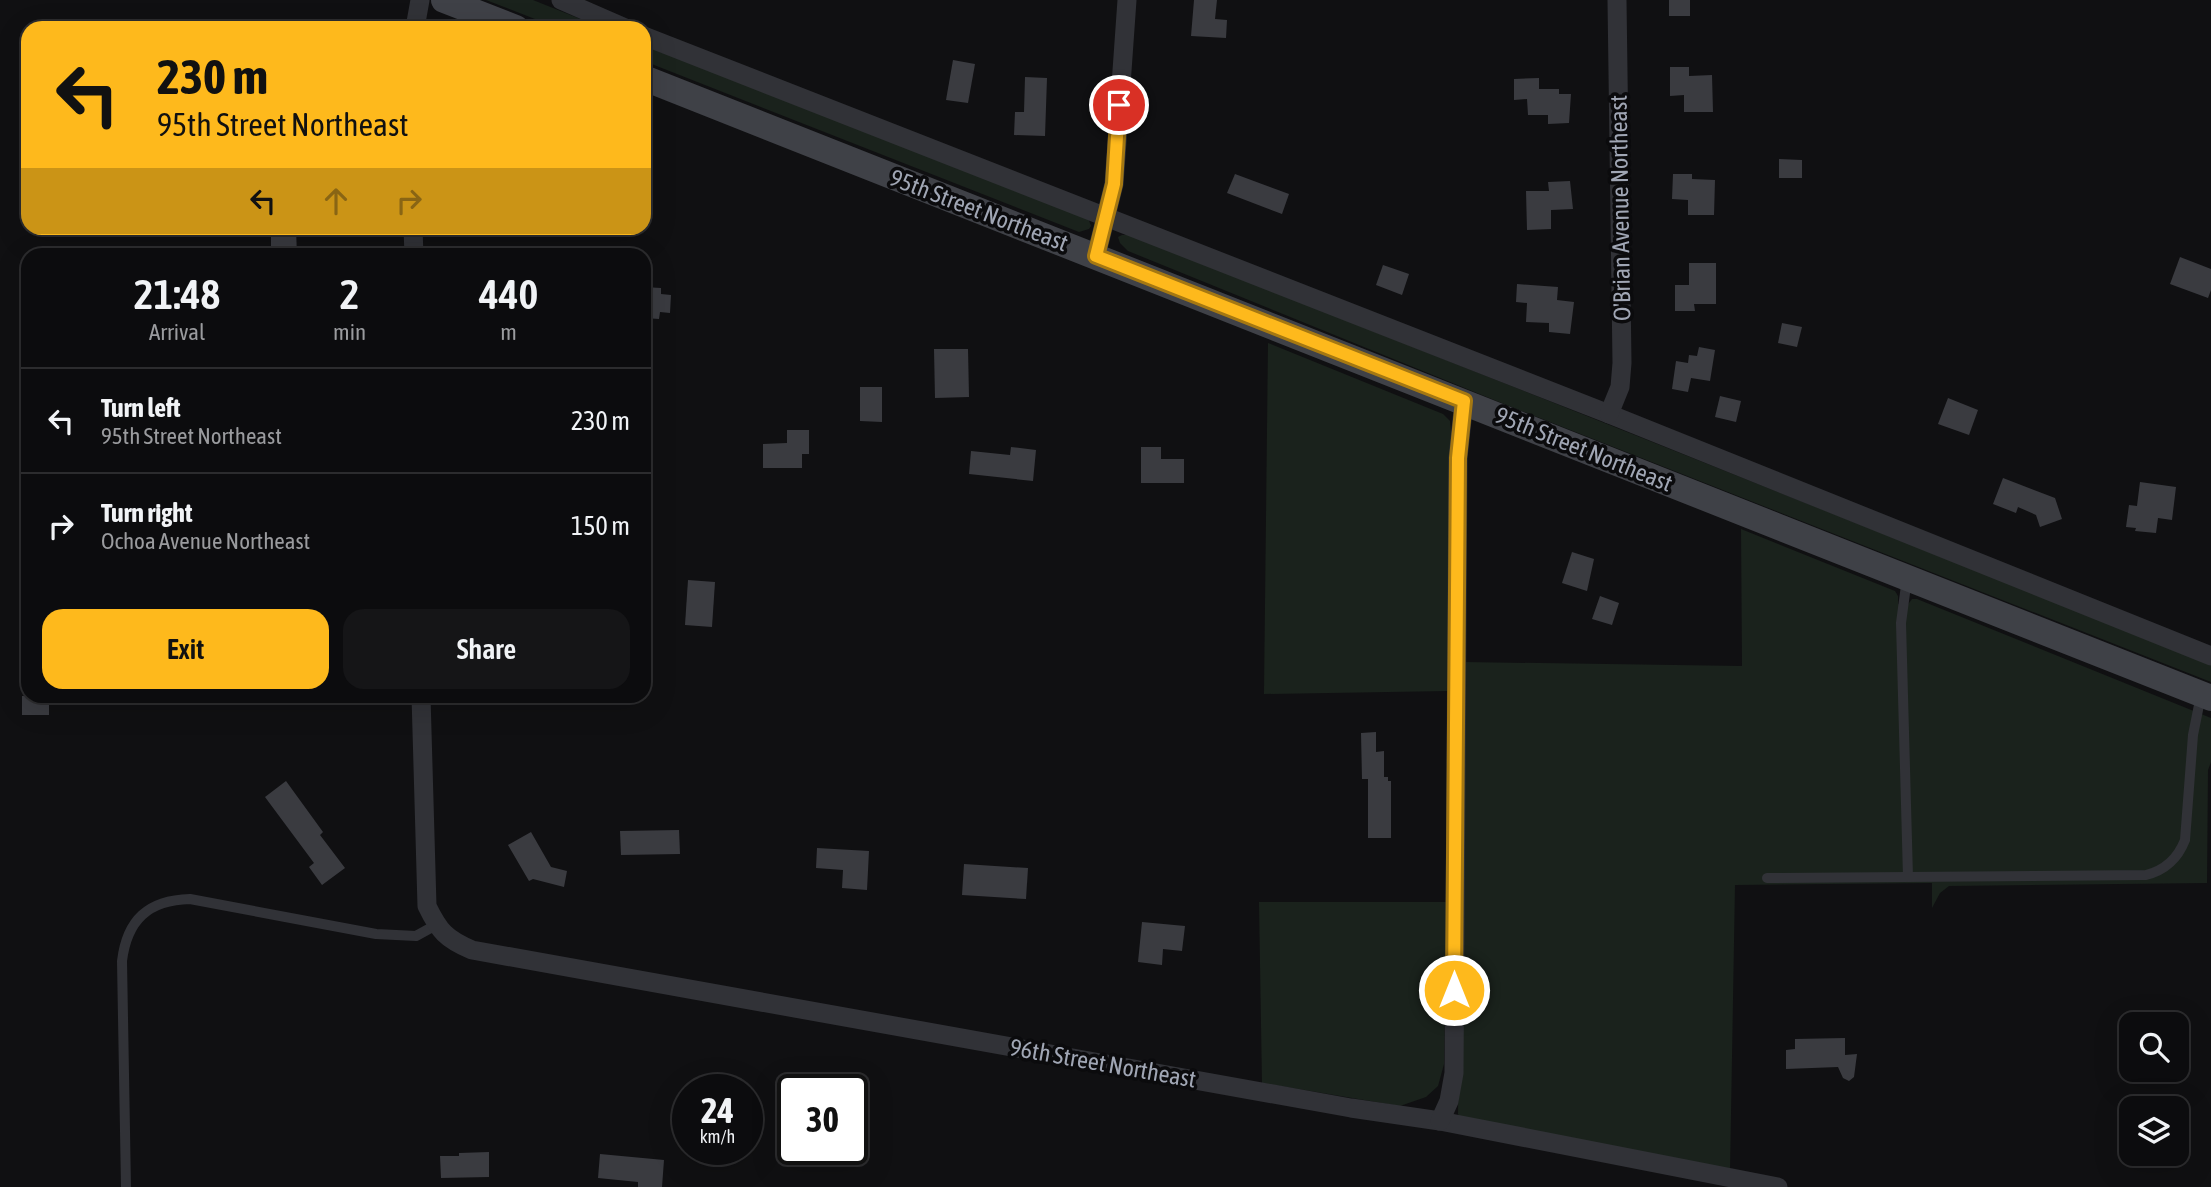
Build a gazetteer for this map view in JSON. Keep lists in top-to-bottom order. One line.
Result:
{"streets":{"main road":["95th Street Northeast"],"street":["O'Brian Avenue Northeast","96th Street Northeast"]},"page":{"turn":["230 m","95th Street Northeast"],"eta":["21:48","Arrival","2","min","440","m"],"list":[{"name":"Turn left","note":"95th Street Northeast","value":"230 m"},{"name":"Turn right","note":"Ochoa Avenue Northeast","value":"150 m"}],"buttons":["Exit","Share"],"speed":"24 km/h","limit":"30"}}
